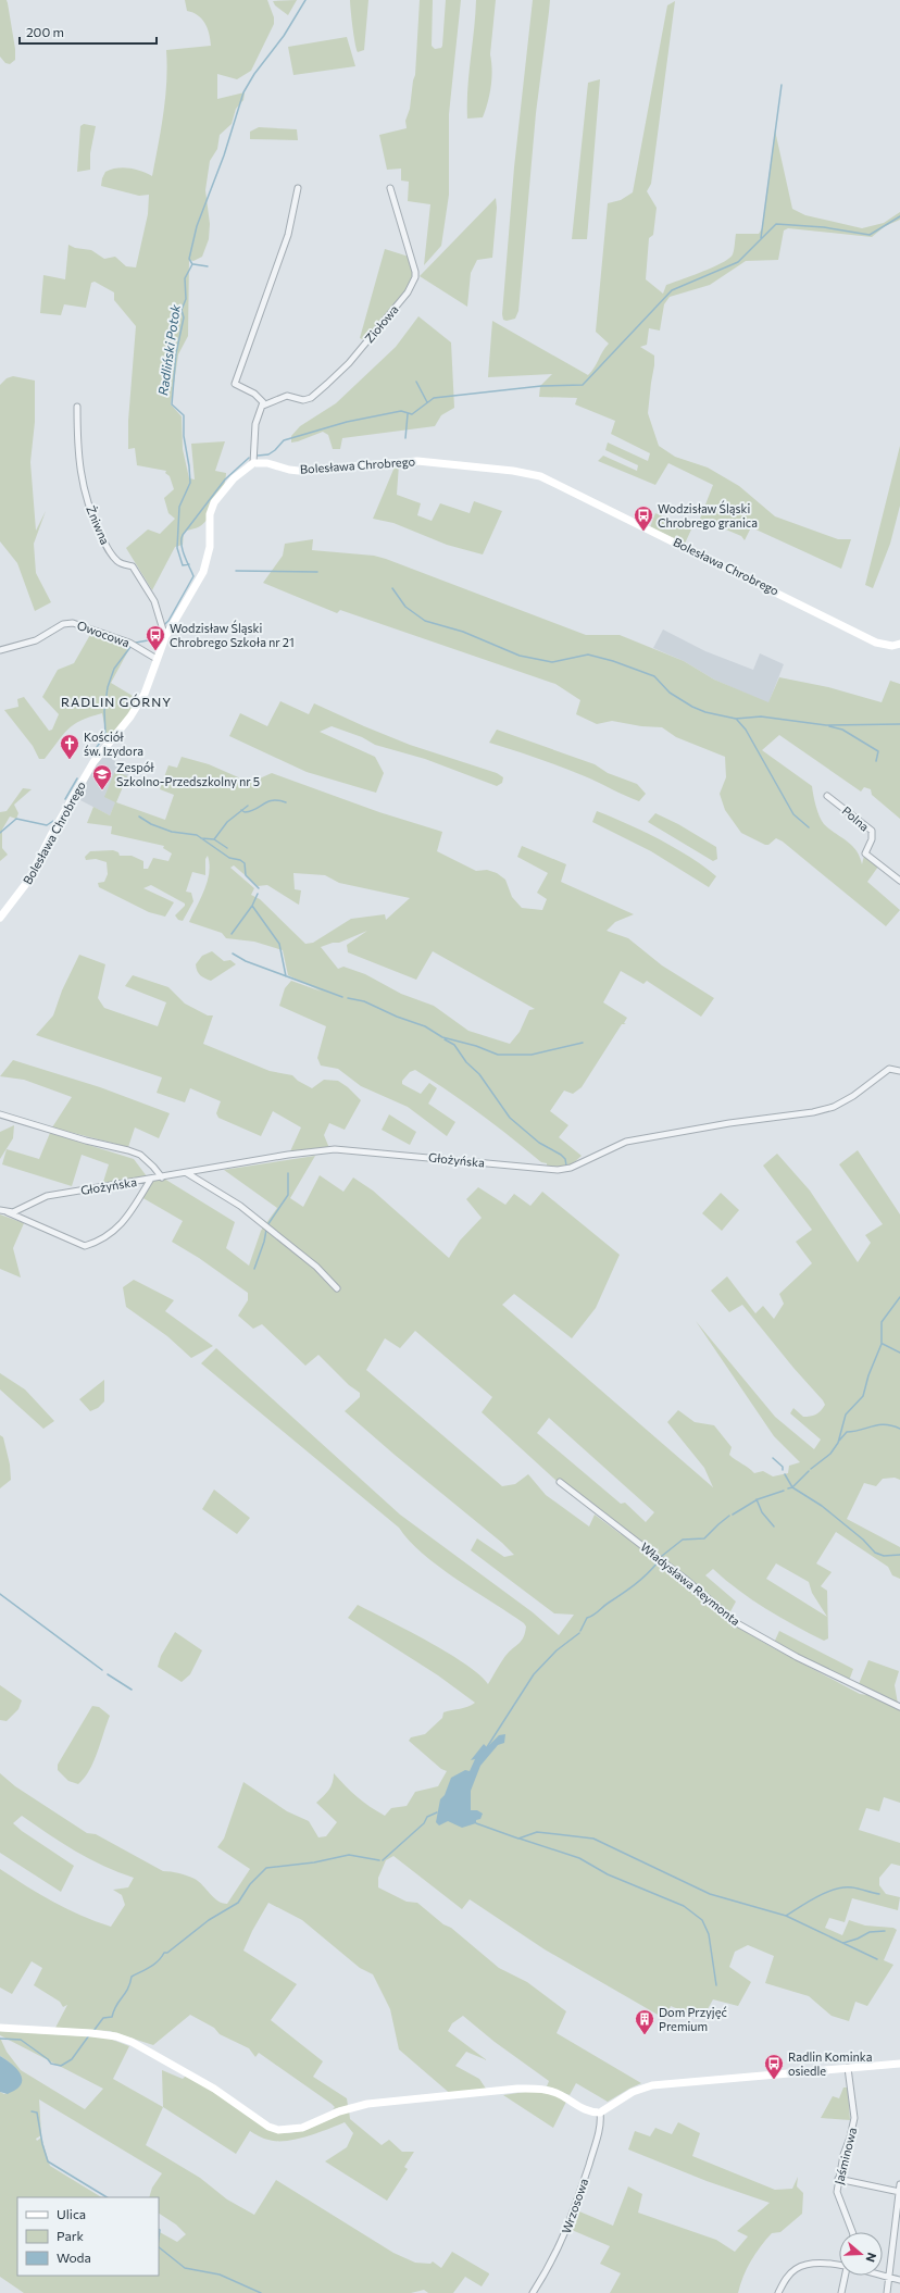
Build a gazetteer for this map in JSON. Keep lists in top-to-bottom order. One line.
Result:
{"streets":{"street":["Ziołowa","Bolesława Chrobrego","Żniwna","Owocowa","Polna","Głożyńska","Władysława Reymonta","Jaśminowa","Wrzosowa"]},"crossings":[["Bolesława Chrobrego","Żniwna"],["Bolesława Chrobrego","Owocowa"]],"districts":["RADLIN GÓRNY"],"water":["Radliński Potok"],"places":{"bus stop":["Wodzisław Śląski Chrobrego granica","Wodzisław Śląski Chrobrego Szkoła nr 21","Radlin Kominka osiedle"],"church":["Kościół św. Izydora"],"school or university":["Zespół Szkolno-Przedszkolny nr 5"],"building":["Dom Przyjęć Premium"]},"legend":["Ulica","Park","Woda"],"scale_bar":"200 m","north":"right"}
